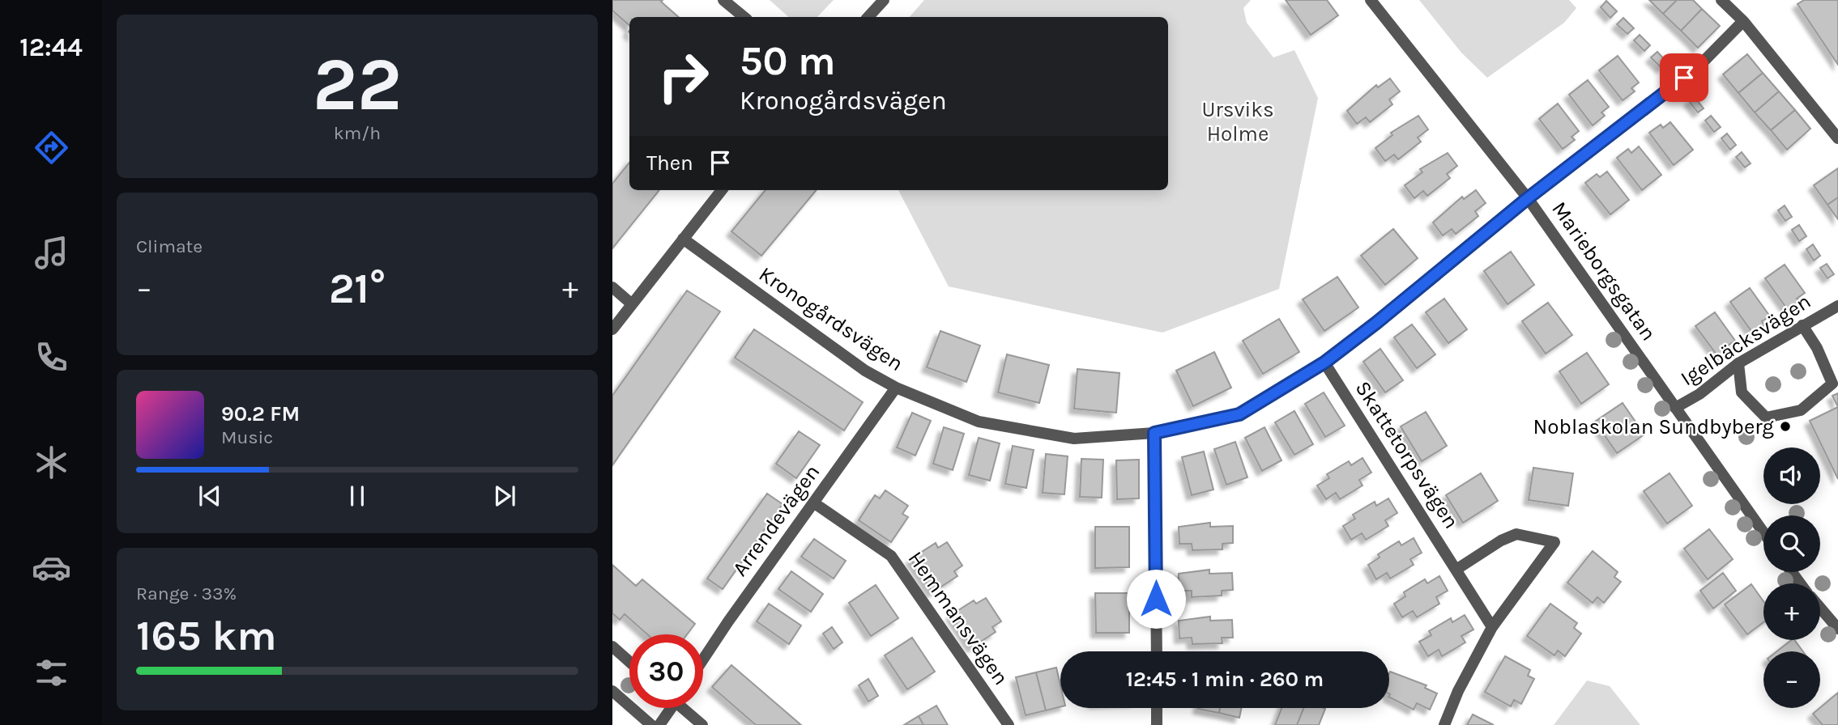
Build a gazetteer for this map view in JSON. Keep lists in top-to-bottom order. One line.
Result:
{"streets":{"street":["Marieborgsgatan","Kronogårdsvägen","Igelbäcksvägen","Skattetorpsvägen","Arrendevägen","Hemmansvägen"]},"crossings":[["Marieborgsgatan","Kronogårdsvägen"],["Marieborgsgatan","Igelbäcksvägen"],["Kronogårdsvägen","Skattetorpsvägen"],["Kronogårdsvägen","Arrendevägen"],["Arrendevägen","Hemmansvägen"]],"parks":["Ursviks Holme"],"places":["Noblaskolan Sundbyberg"],"page":{"tabs":"12:44","tile":[["22","km/h"],"Climate",["Range · 33%","165 km"]],"turn":["50 m","Kronogårdsvägen"],"then":"Then","heat":["−","21°","+"],"song":["90.2 FM","Music"],"map_buttons":["+","−"],"limit":"30","trip":"12:45 · 1 min · 260 m"}}
